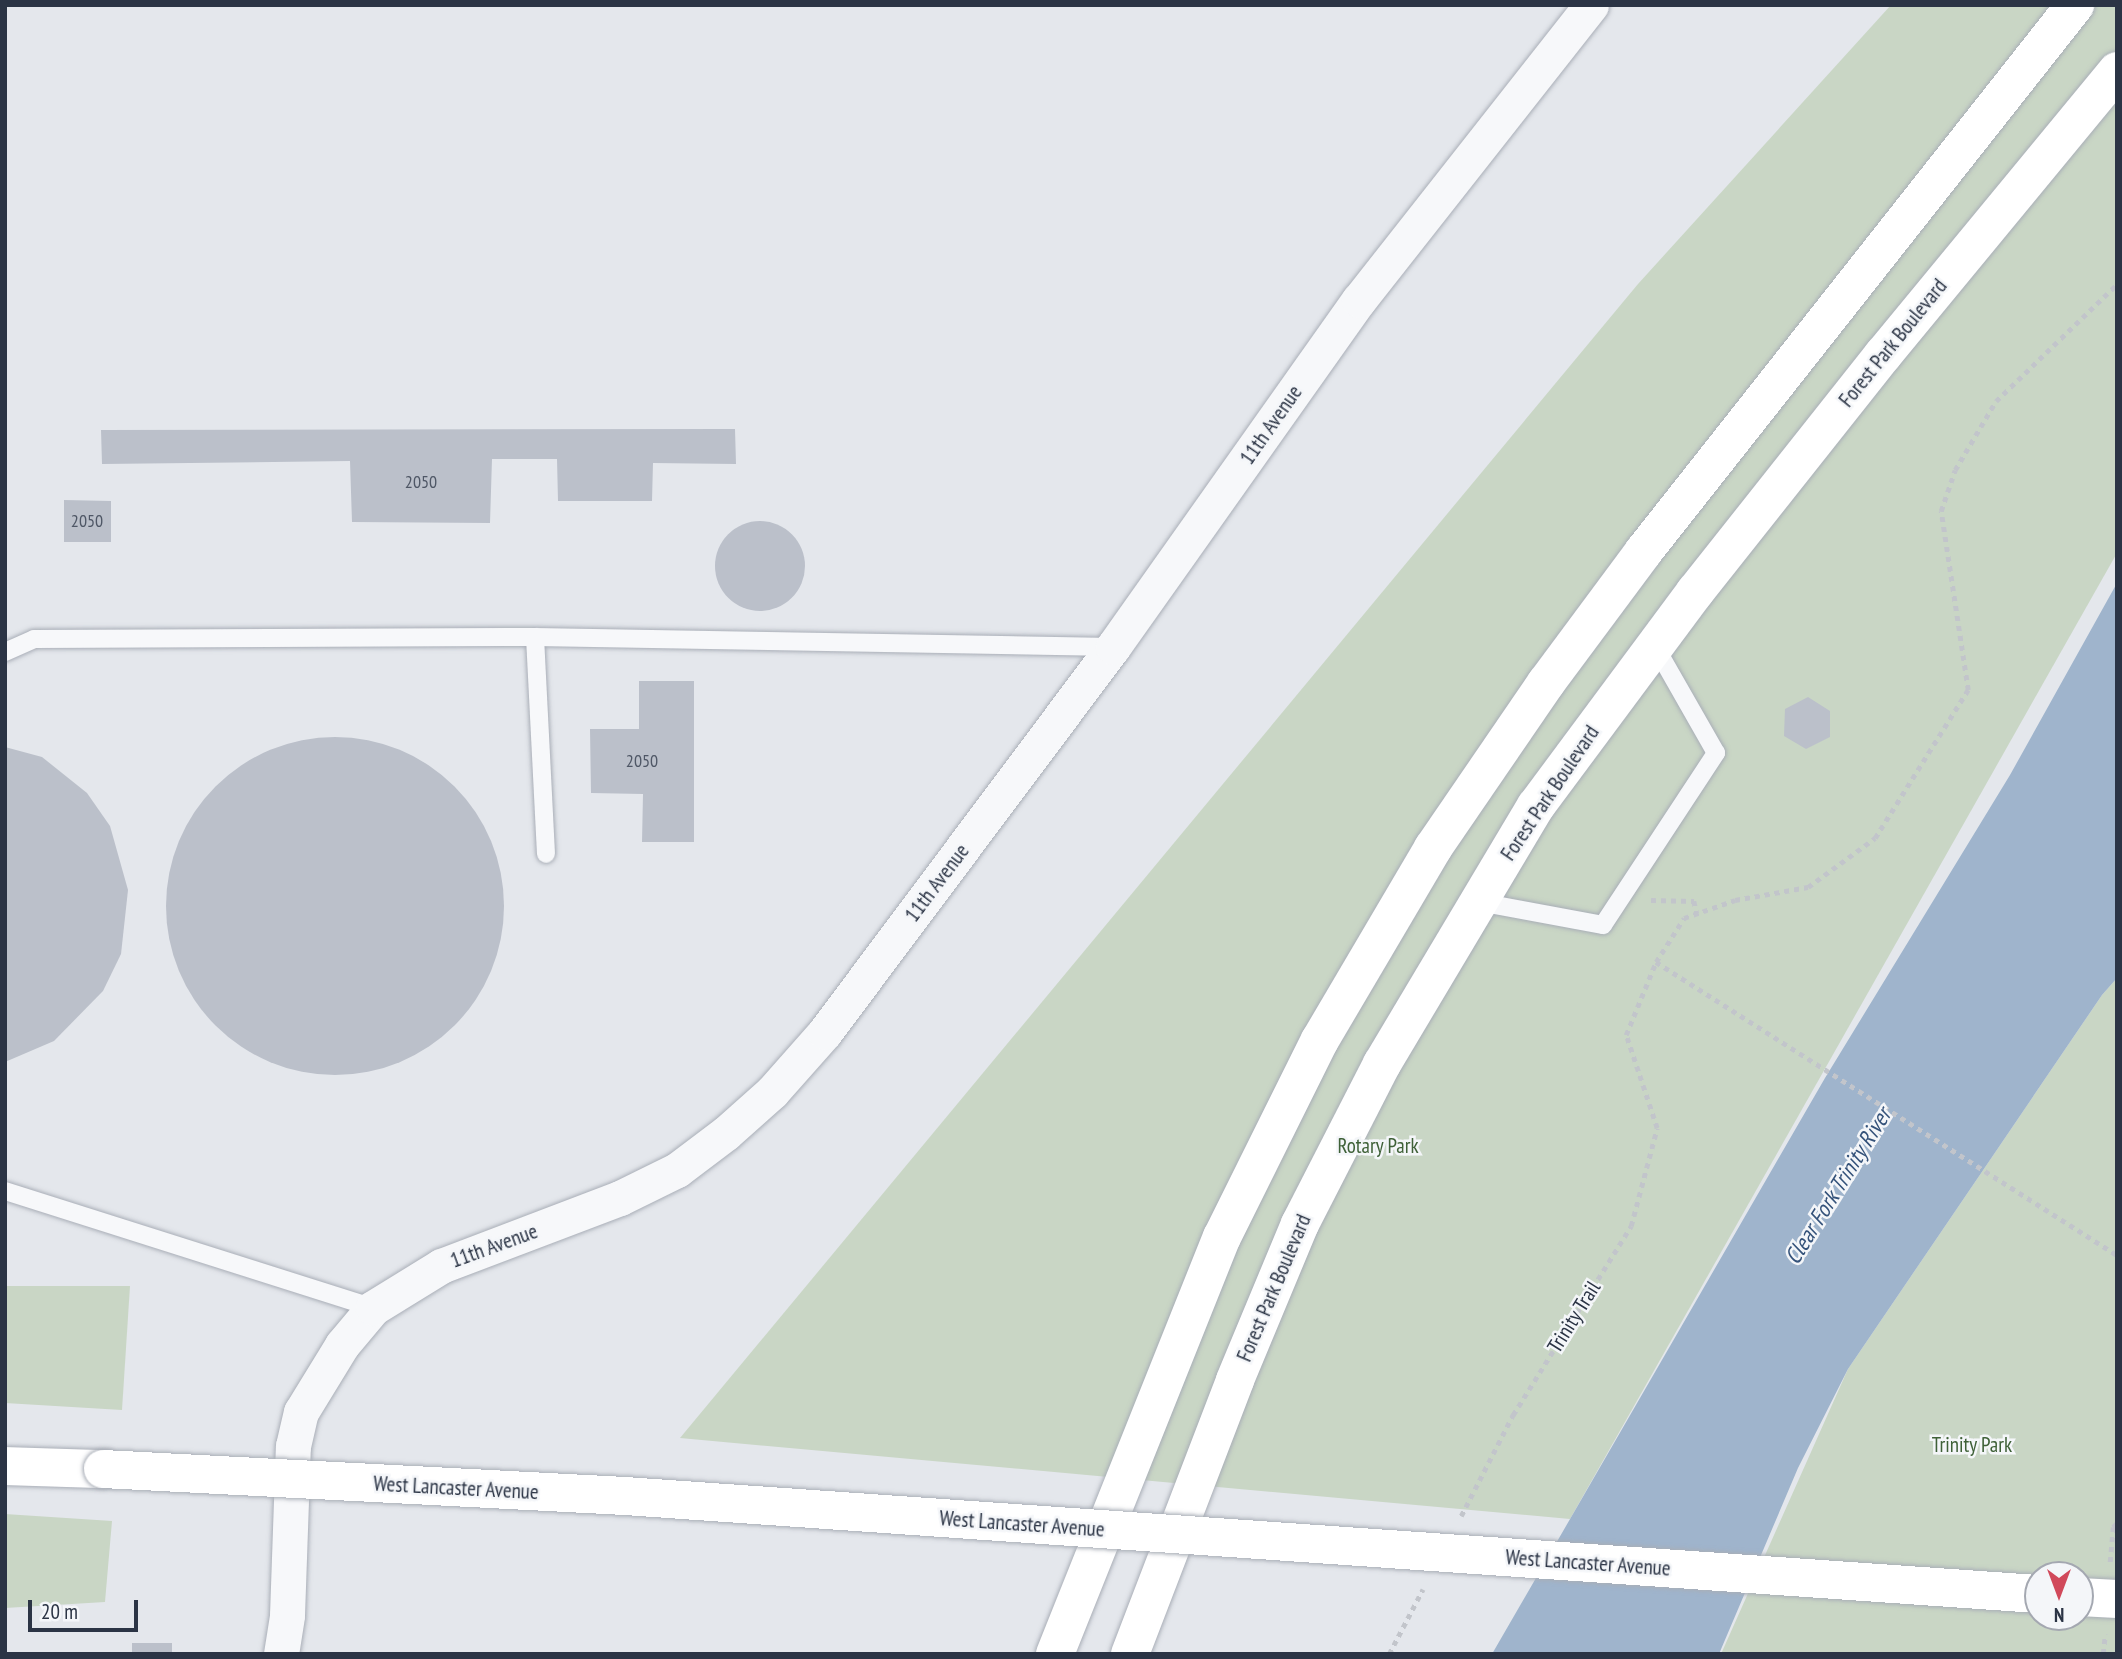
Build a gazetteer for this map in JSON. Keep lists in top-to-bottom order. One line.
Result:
{"streets":{"main road":["Forest Park Boulevard","West Lancaster Avenue"],"street":["11th Avenue"],"path":["Trinity Trail"]},"water":["Clear Fork Trinity River"],"parks":["Rotary Park","Trinity Park"],"house_numbers":["2050","2050","2050"],"scale_bar":"20 m","north":"bottom"}
